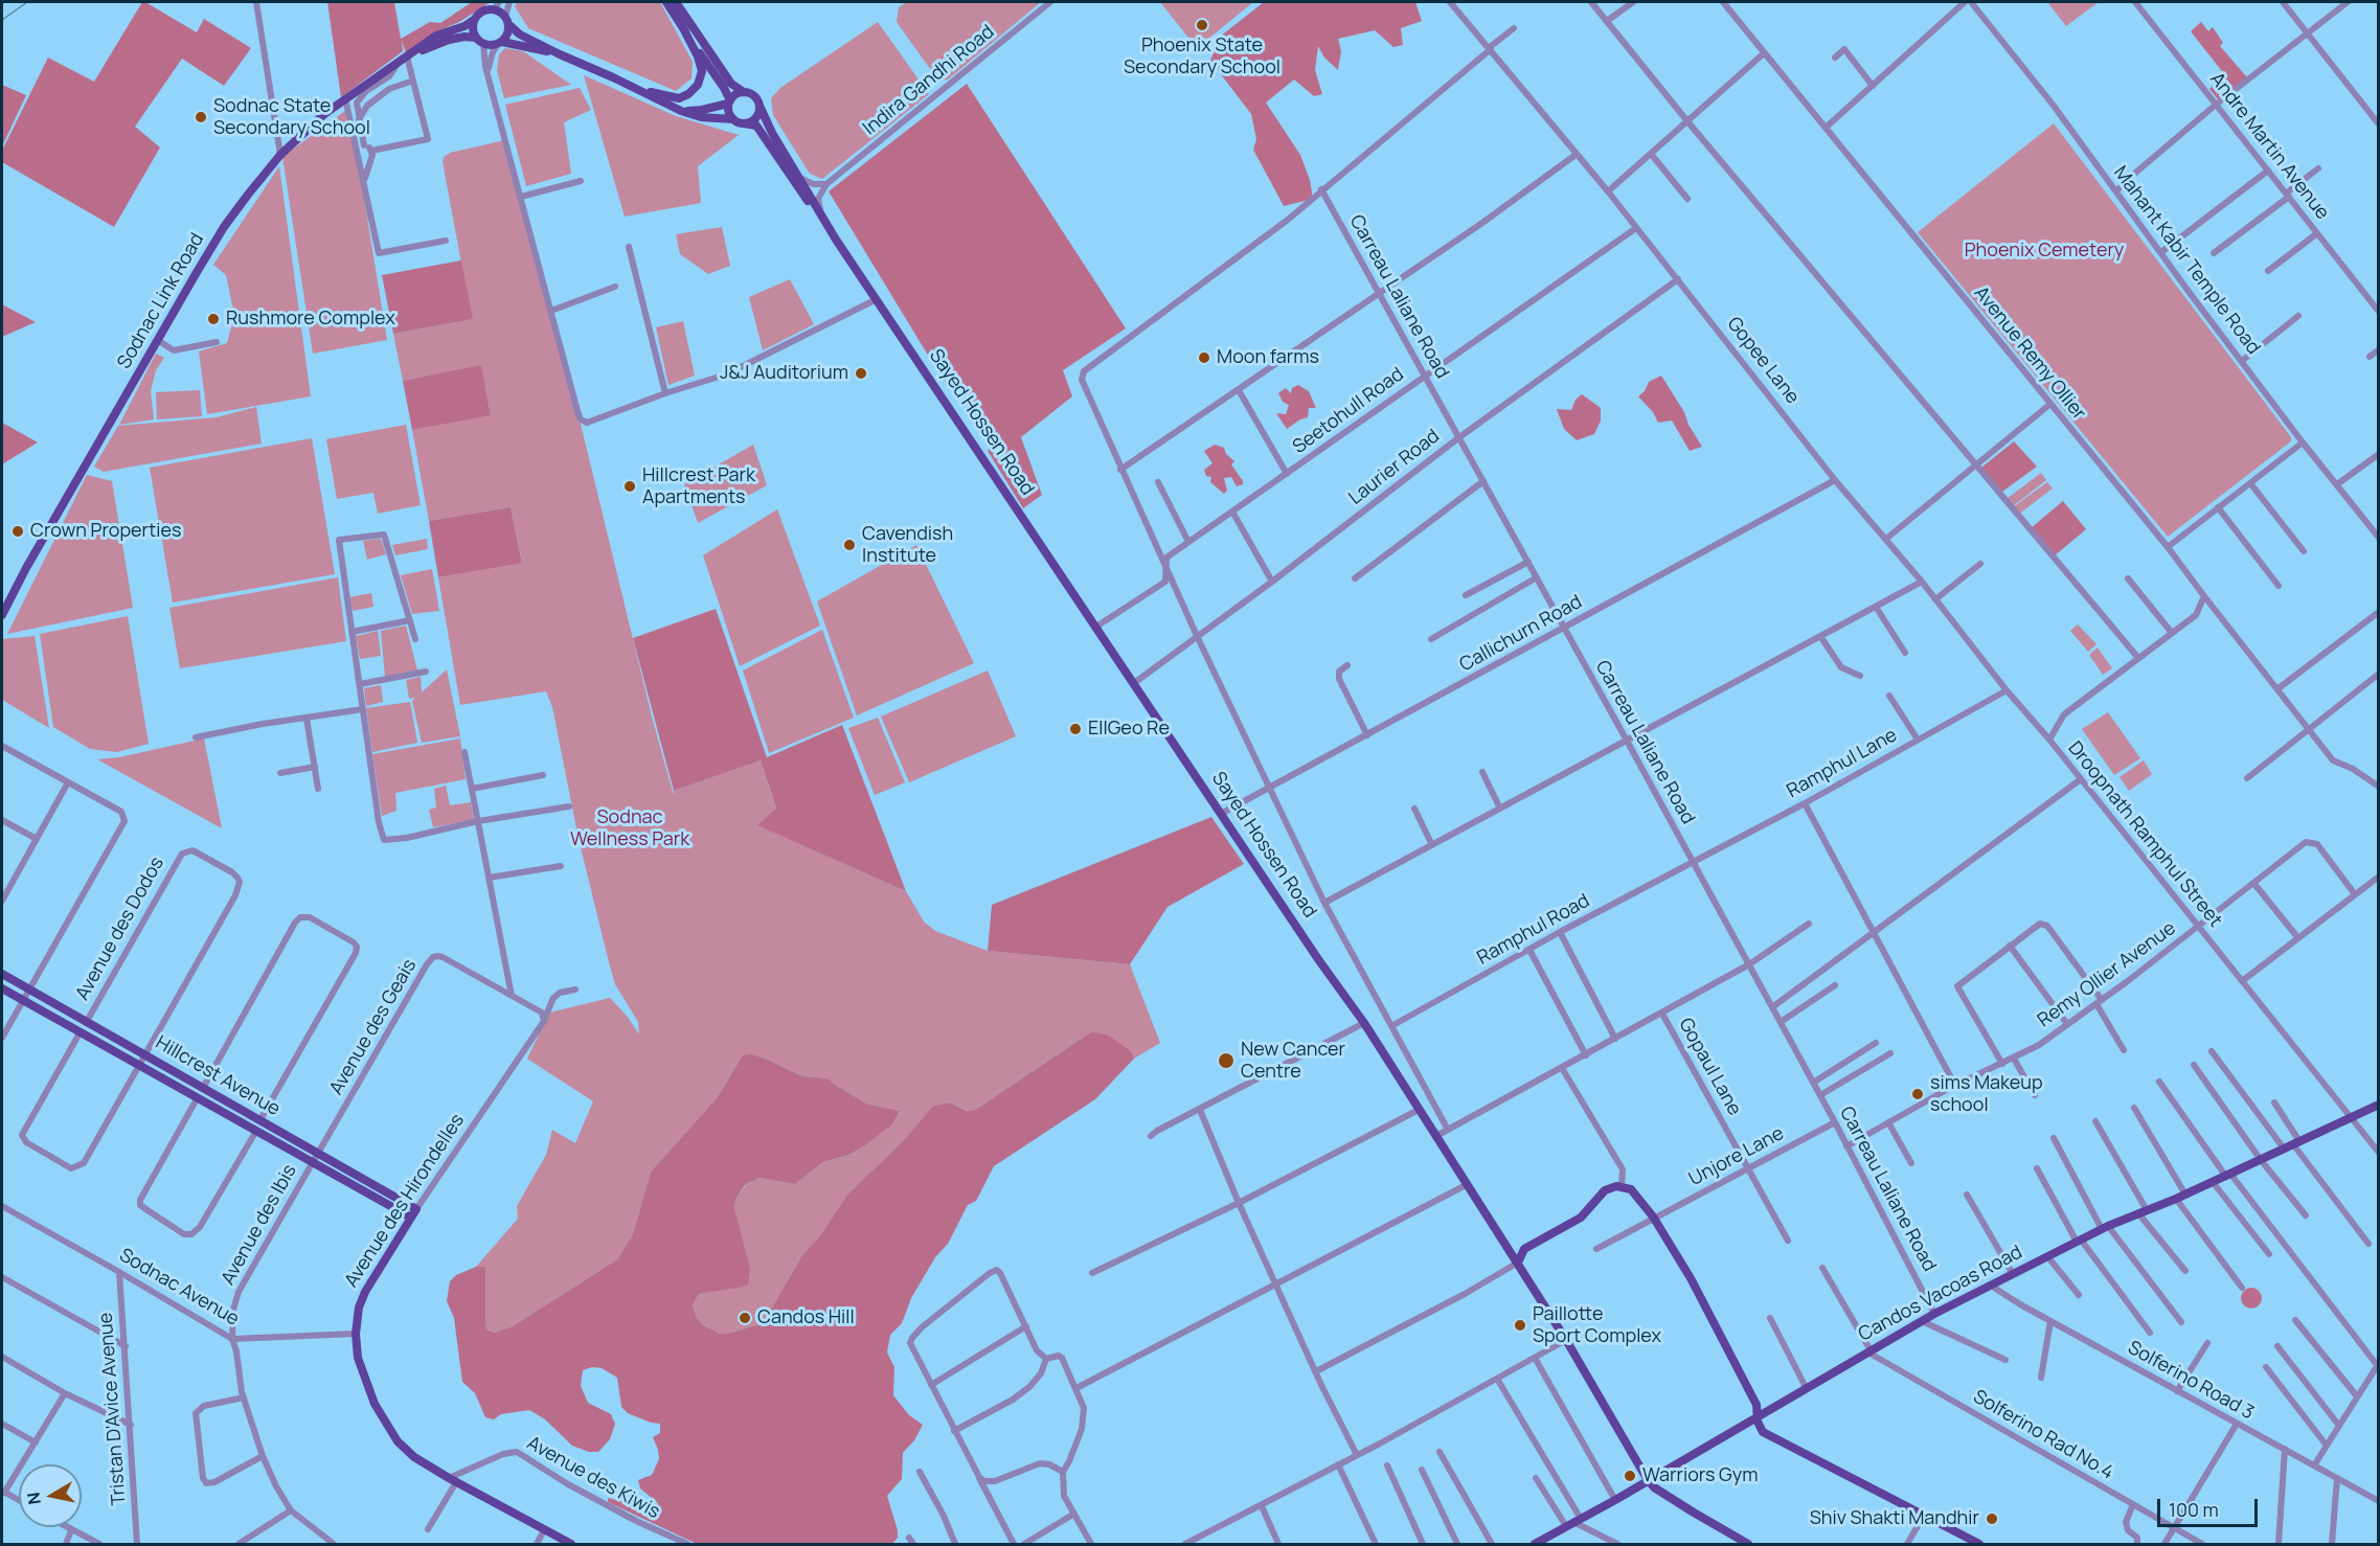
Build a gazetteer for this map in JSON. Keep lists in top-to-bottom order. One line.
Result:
{"streets":{"main road":["Sodnac Link Road","Sayed Hossen Road","Hillcrest Avenue","Avenue des Hirondelles","Candos Vacoas Road"],"street":["Indira Gandhi Road","Andre Martin Avenue","Mahant Kabir Temple Road","Carreau Laliane Road","Avenue Remy Ollier","Gopee Lane","Seetohull Road","Laurier Road","Callichurn Road","Ramphul Lane","Droopnath Ramphul Street","Avenue des Dodos","Ramphul Road","Remy Ollier Avenue","Avenue des Geais","Gopaul Lane","Unjore Lane","Avenue des Ibis","Sodnac Avenue","Solferino Road 3","Tristan D'Avice Avenue","Solferino Rad No.4","Avenue des Kiwis"]},"crossings":[["Carreau Laliane Road","Seetohull Road"],["Carreau Laliane Road","Laurier Road"],["Carreau Laliane Road","Callichurn Road"],["Carreau Laliane Road","Ramphul Lane"],["Carreau Laliane Road","Ramphul Road"],["Carreau Laliane Road","Remy Ollier Avenue"],["Carreau Laliane Road","Unjore Lane"],["Carreau Laliane Road","Candos Vacoas Road"],["Avenue Remy Ollier","Droopnath Ramphul Street"],["Gopee Lane","Seetohull Road"],["Gopee Lane","Laurier Road"],["Gopee Lane","Callichurn Road"],["Gopee Lane","Ramphul Lane"],["Gopee Lane","Droopnath Ramphul Street"],["Seetohull Road","Sayed Hossen Road"],["Sayed Hossen Road","Laurier Road"],["Sayed Hossen Road","Callichurn Road"],["Sayed Hossen Road","Candos Vacoas Road"],["Ramphul Lane","Ramphul Road"],["Droopnath Ramphul Street","Remy Ollier Avenue"],["Droopnath Ramphul Street","Candos Vacoas Road"],["Avenue des Dodos","Hillcrest Avenue"],["Avenue des Geais","Hillcrest Avenue"],["Avenue des Geais","Avenue des Hirondelles"],["Avenue des Geais","Avenue des Ibis"],["Gopaul Lane","Unjore Lane"],["Hillcrest Avenue","Avenue des Hirondelles"],["Hillcrest Avenue","Avenue des Ibis"],["Avenue des Hirondelles","Sodnac Avenue"],["Avenue des Hirondelles","Avenue des Kiwis"],["Avenue des Ibis","Sodnac Avenue"],["Sodnac Avenue","Tristan D'Avice Avenue"],["Candos Vacoas Road","Solferino Road 3"],["Candos Vacoas Road","Solferino Rad No.4"]],"parks":["Phoenix Cemetery","Sodnac Wellness Park"],"places":["Phoenix State Secondary School","Sodnac State Secondary School","Rushmore Complex","Moon farms","J&J Auditorium","Hillcrest Park Apartments","Crown Properties","Cavendish Institute","EllGeo Re","New Cancer Centre","sims Makeup school","Candos Hill","Paillotte Sport Complex","Warriors Gym","Shiv Shakti Mandhir"],"scale_bar":"100 m","north":"left"}
